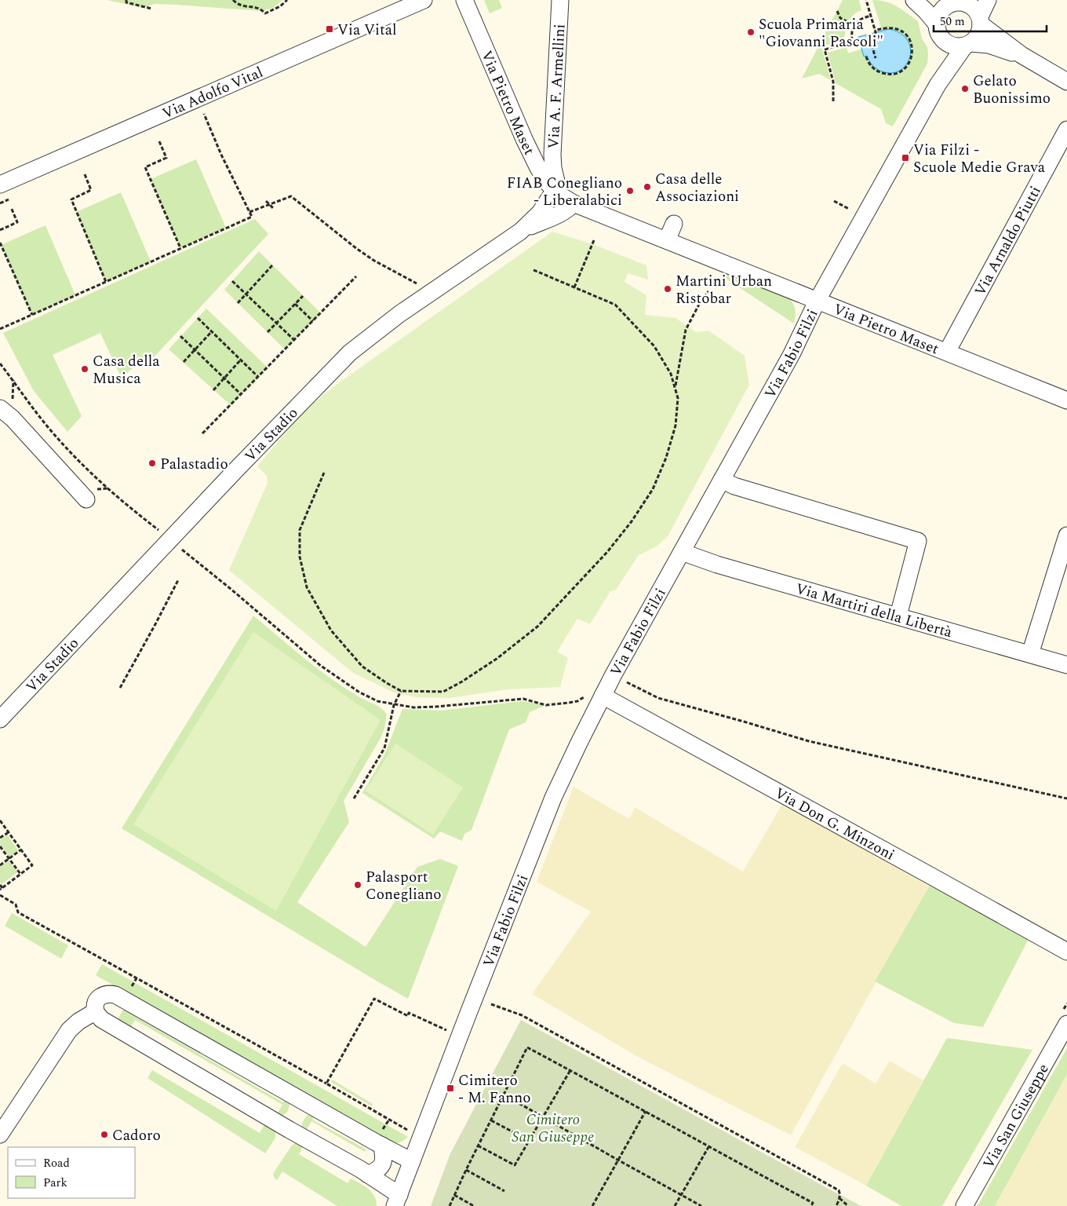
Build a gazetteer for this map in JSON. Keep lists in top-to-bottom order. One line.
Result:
{"streets":{"street":["Via A. F. Armellini","Via Adolfo Vital","Via Pietro Maset","Via Arnaldo Piutti","Via Fabio Filzi","Via Stadio","Via Martiri della Libertà","Via Don G. Minzoni","Via San Giuseppe"]},"crossings":[["Via A. F. Armellini","Via Pietro Maset"],["Via A. F. Armellini","Via Stadio"],["Via Pietro Maset","Via Arnaldo Piutti"],["Via Pietro Maset","Via Fabio Filzi"],["Via Pietro Maset","Via Stadio"],["Via Fabio Filzi","Via Martiri della Libertà"],["Via Fabio Filzi","Via Don G. Minzoni"]],"parks":["Cimitero San Giuseppe"],"places":{"transit":["Via Vital","Via Filzi - Scuole Medie Grava","Cimitero - M. Fanno"],"other":["Scuola Primaria \"Giovanni Pascoli\"","Gelato Buonissimo","Casa delle Associazioni","FIAB Conegliano - Liberalabici","Martini Urban Ristobar","Casa della Musica","Palastadio","Palasport Conegliano","Cadoro"]},"legend":["Road","Park"],"scale_bar":"50 m"}
